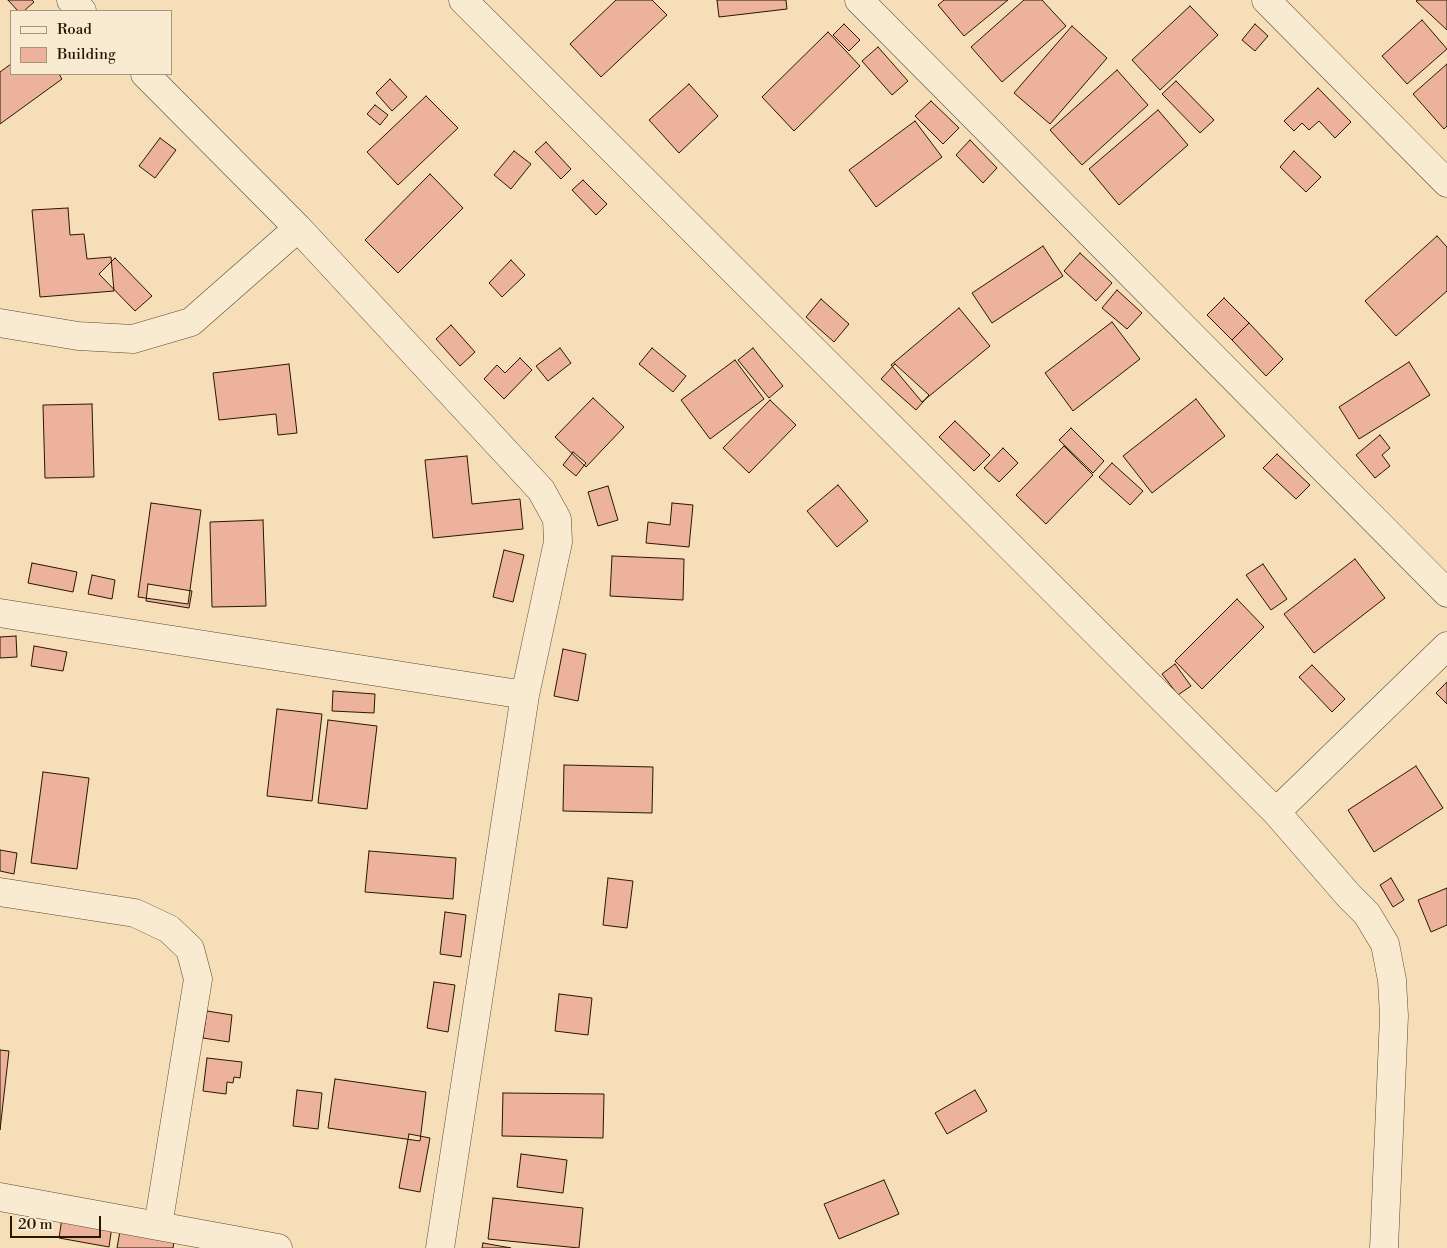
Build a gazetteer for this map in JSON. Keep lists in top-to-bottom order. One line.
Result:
{"legend":["Road","Building"],"scale_bar":"20 m"}
